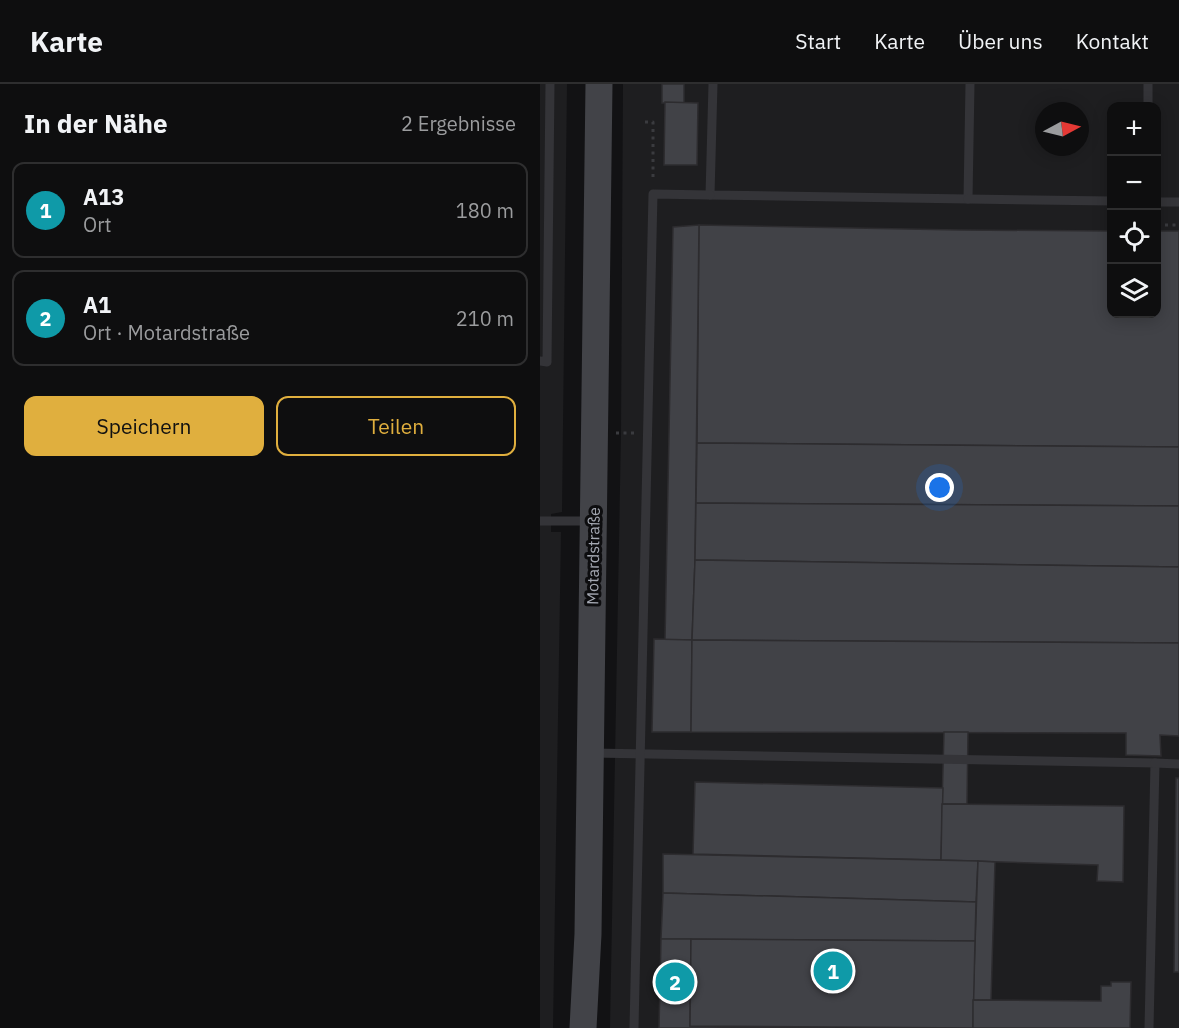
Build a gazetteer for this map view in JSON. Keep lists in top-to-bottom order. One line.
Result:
{"streets":{"street":["Motardstraße"]},"north":"right","page":{"header":"Karte","nav":["Start","Karte","Über uns","Kontakt"],"heading":["In der Nähe","2 Ergebnisse"],"map_buttons":["+","−"],"list":[{"mark":"1","name":"A13","note":"Ort","value":"180 m"},{"mark":"2","name":"A1","note":"Ort · Motardstraße","value":"210 m"}],"buttons":["Speichern","Teilen"],"pins":["1","2"]}}
